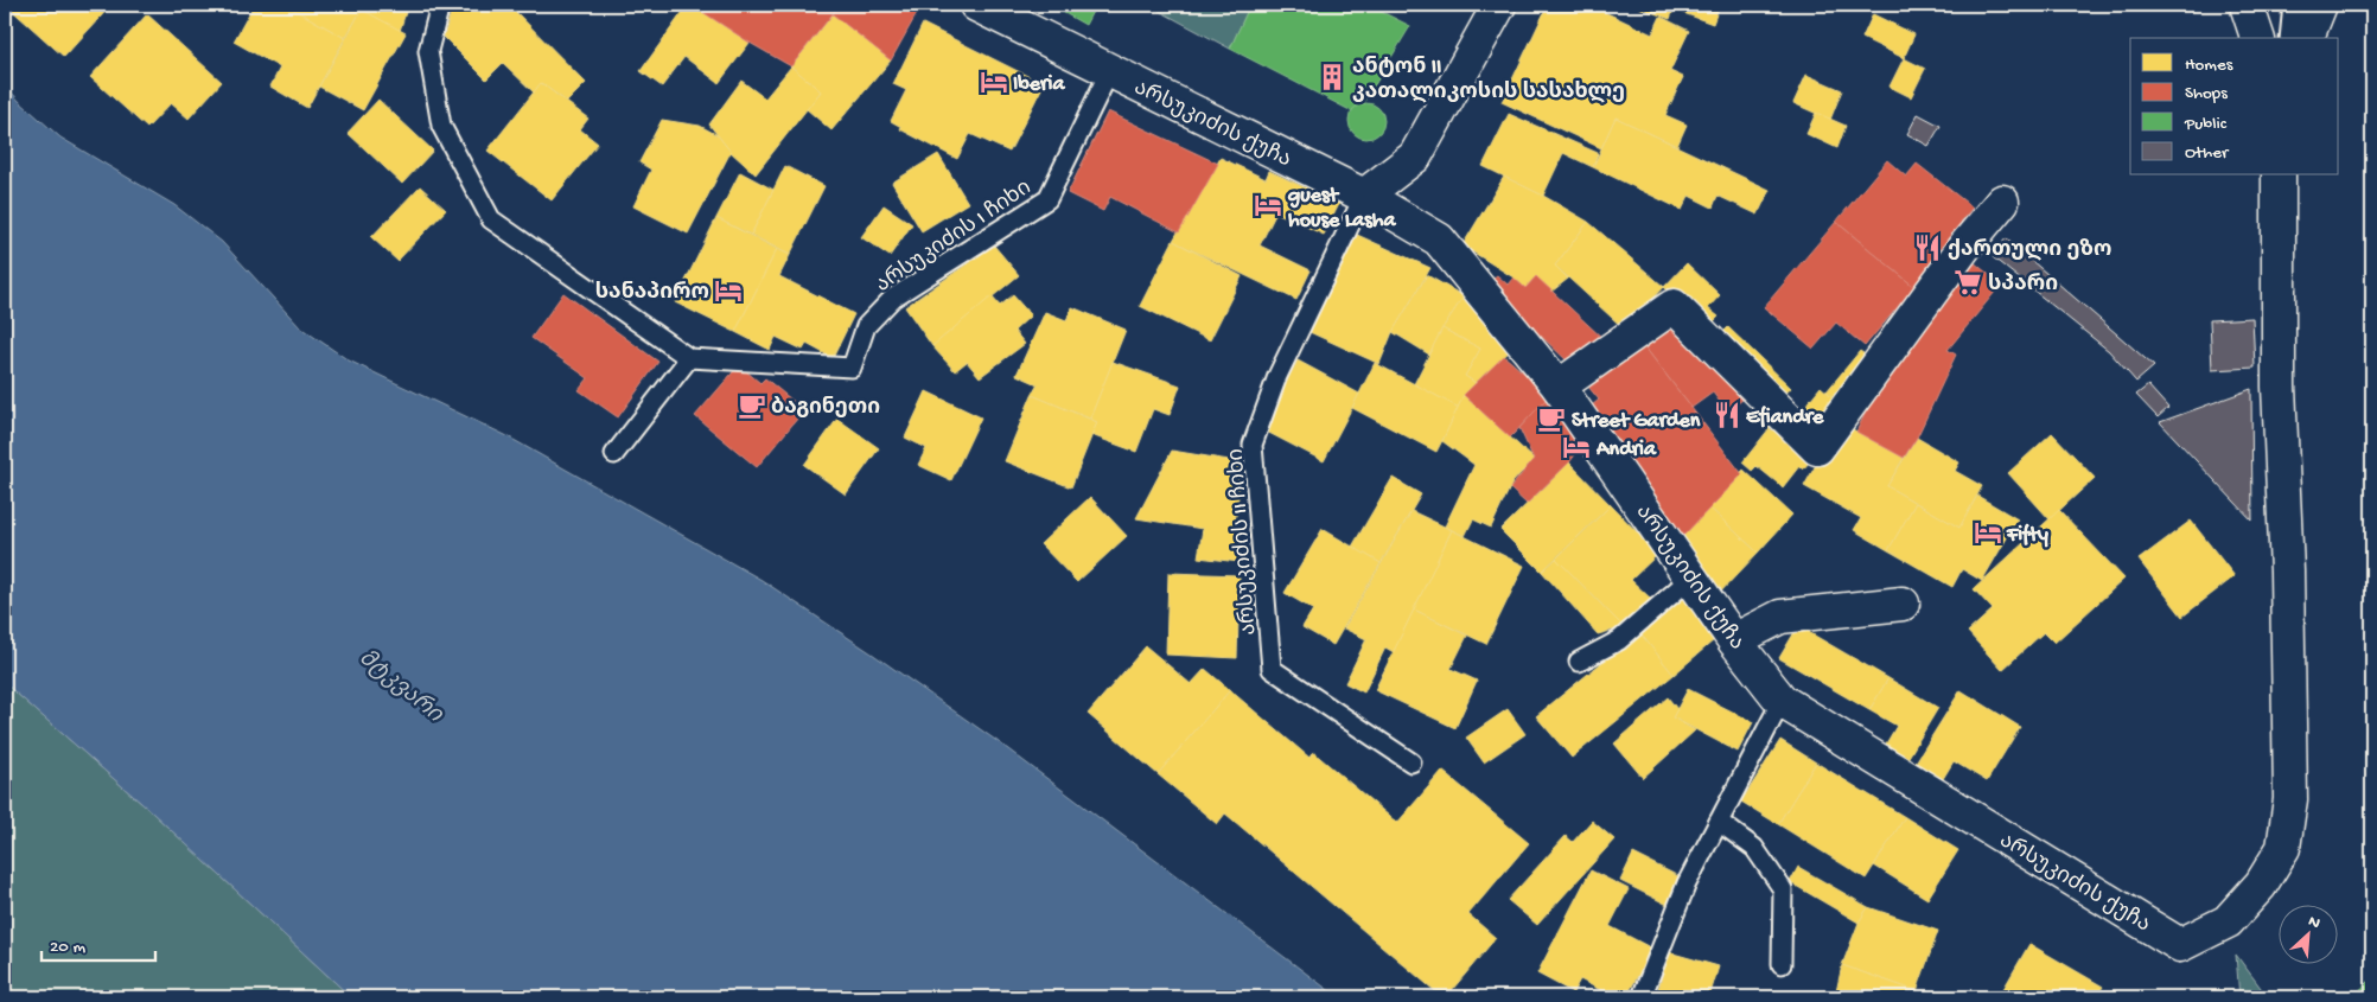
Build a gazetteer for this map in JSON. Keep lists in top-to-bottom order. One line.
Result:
{"streets":{"street":["არსუკიძის ქუჩა"],"lane":["არსუკიძის I ჩიხი","არსუკიძის II ჩიხი"]},"crossings":[["არსუკიძის ქუჩა","არსუკიძის I ჩიხი"],["არსუკიძის ქუჩა","არსუკიძის II ჩიხი"]],"water":["მტკვარი"],"places":{"building":["ანტონ II კათალიკოსის სასახლე"],"hotel":["Iberia","guest house Lasha","სანაპირო","Andria","Fifty"],"restaurant":["ქართული ეზო","Efiandre"],"supermarket":["სპარი"],"cafe":["ბაგინეთი","Street Garden"]},"legend":["Homes","Shops","Public","Other"],"scale_bar":"20 m","north":"top right"}
